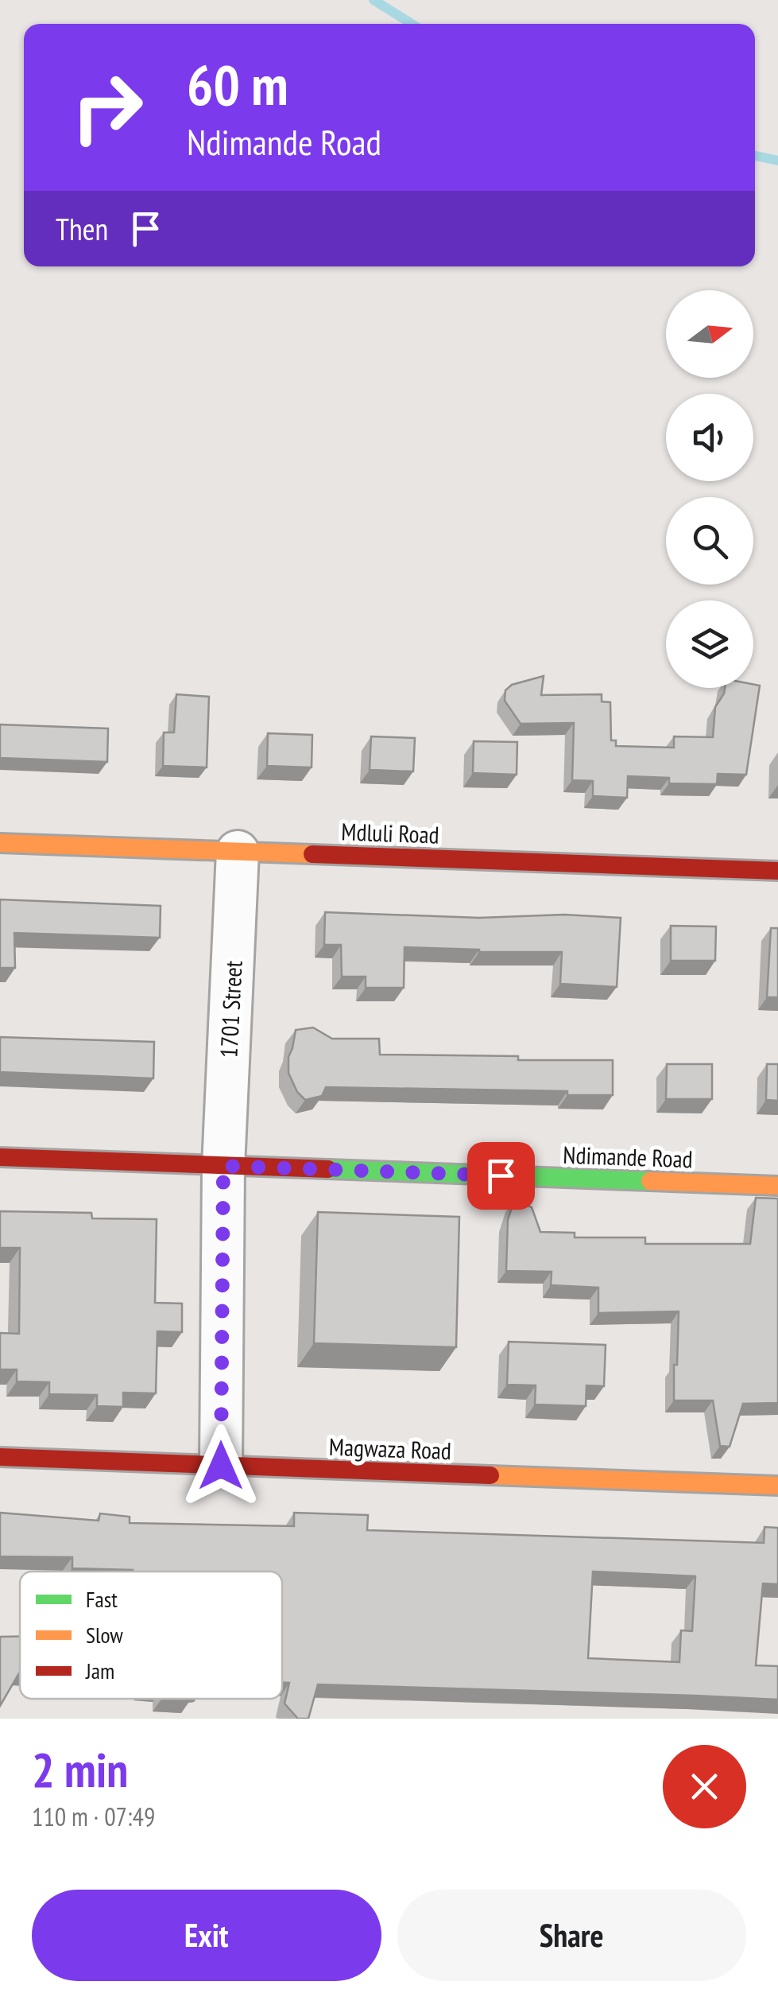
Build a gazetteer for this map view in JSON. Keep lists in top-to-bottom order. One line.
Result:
{"streets":{"street":["Mdluli Road","1701 Street","Ndimande Road","Magwaza Road"]},"crossings":[["Mdluli Road","1701 Street"],["1701 Street","Ndimande Road"],["1701 Street","Magwaza Road"]],"legend":["Fast","Slow","Jam"],"north":"right","page":{"turn":["60 m","Ndimande Road"],"then":"Then","heading":["2 min","110 m · 07:49"],"buttons":["Exit","Share"]}}
